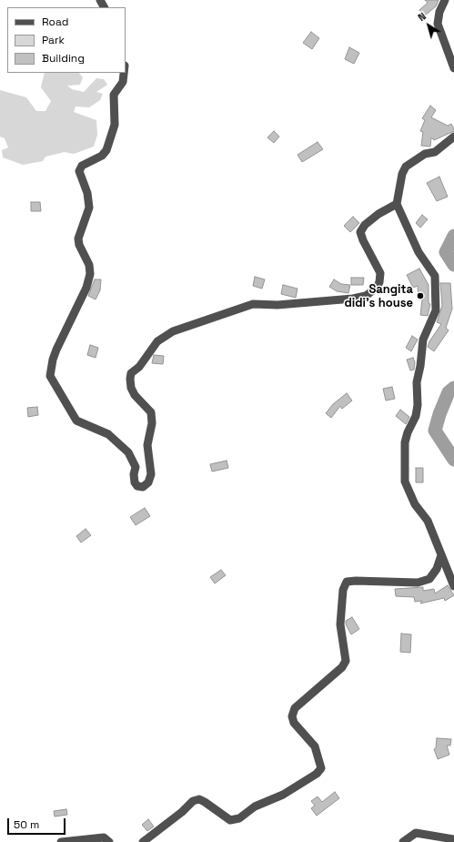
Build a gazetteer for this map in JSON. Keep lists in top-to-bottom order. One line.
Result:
{"places":["Sangita didi's house"],"legend":["Road","Park","Building"],"scale_bar":"50 m","north":"top left"}
